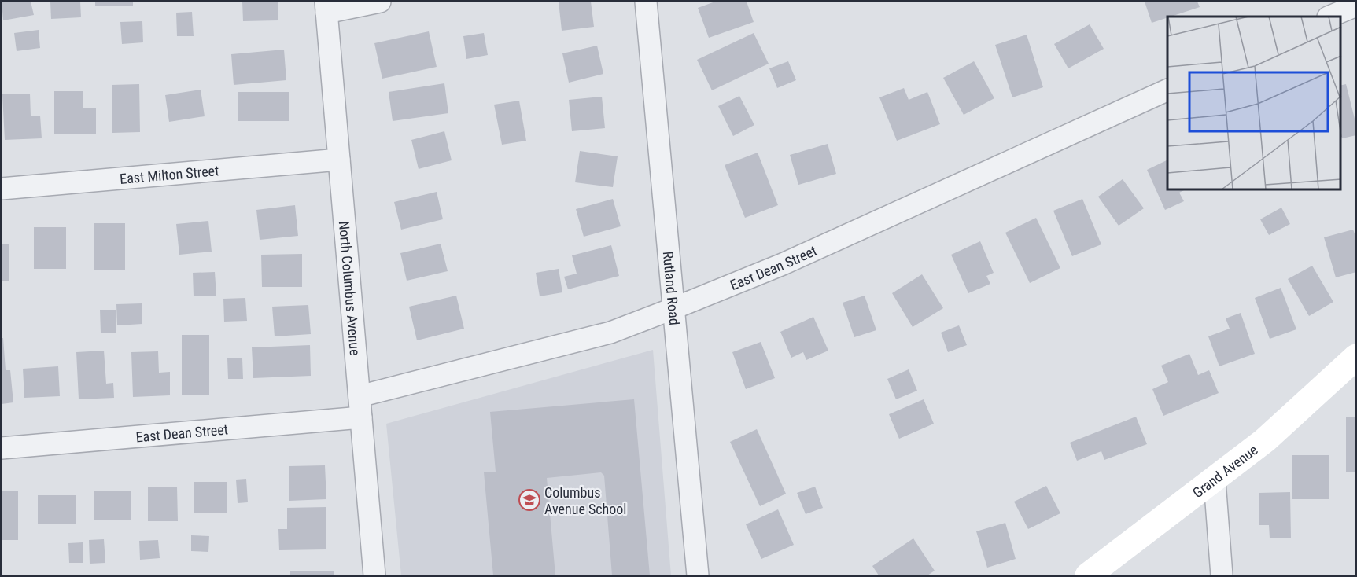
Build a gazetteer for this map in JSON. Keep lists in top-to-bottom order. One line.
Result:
{"streets":{"street":["East Milton Street","East Dean Street","North Columbus Avenue","Rutland Road","Grand Avenue"]},"crossings":[["East Milton Street","North Columbus Avenue"],["East Dean Street","North Columbus Avenue"],["East Dean Street","Rutland Road"]],"places":{"school or university":["Columbus Avenue School"]}}
